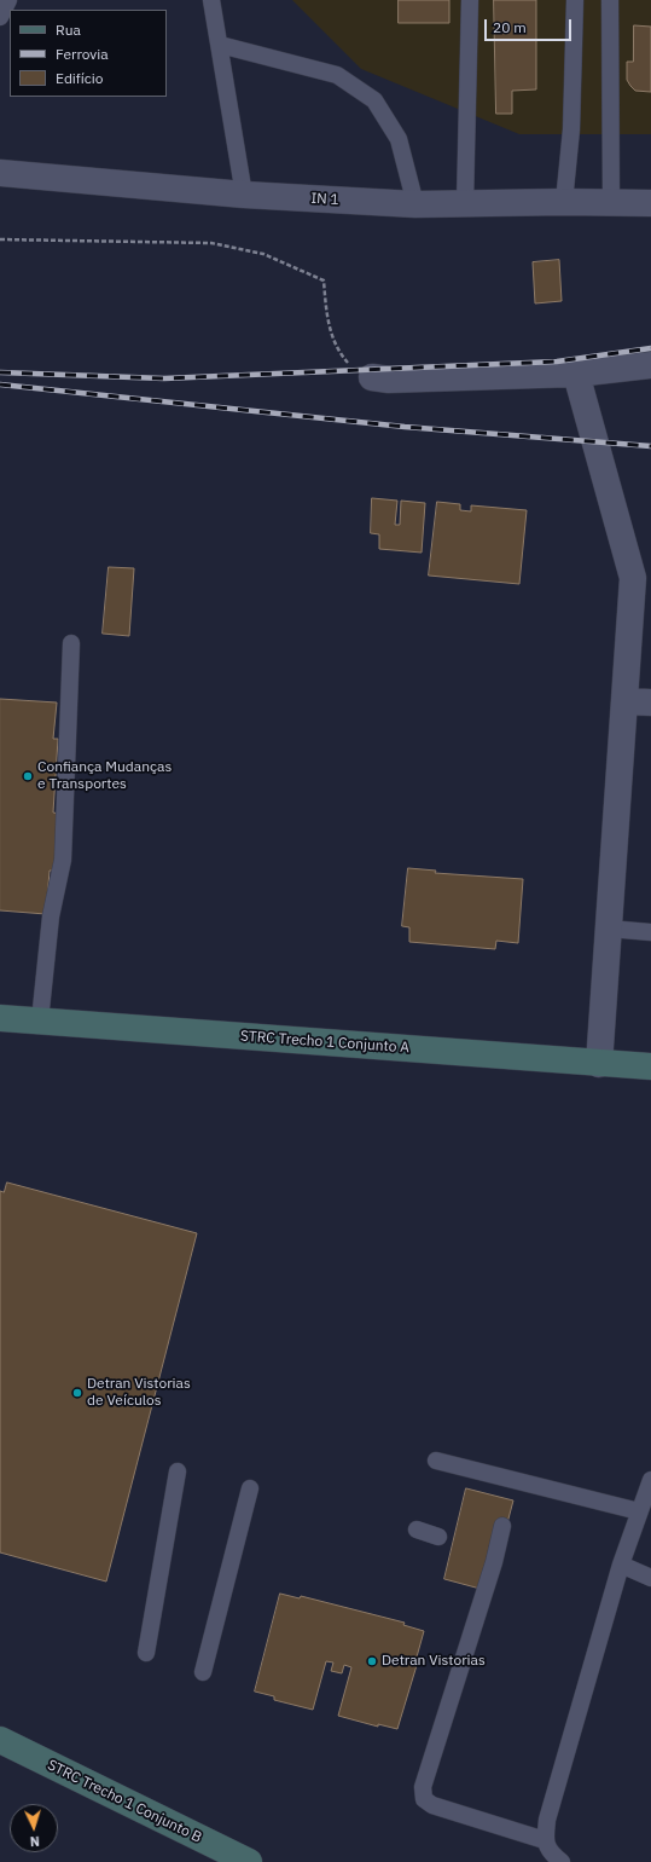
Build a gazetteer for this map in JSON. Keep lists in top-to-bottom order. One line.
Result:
{"streets":{"main road":["STRC Trecho 1 Conjunto A","STRC Trecho 1 Conjunto B"],"street":["IN 1"]},"places":["Confiança Mudanças e Transportes","Detran Vistorias de Veículos","Detran Vistorias"],"legend":["Rua","Ferrovia","Edifício"],"scale_bar":"20 m","north":"bottom"}
